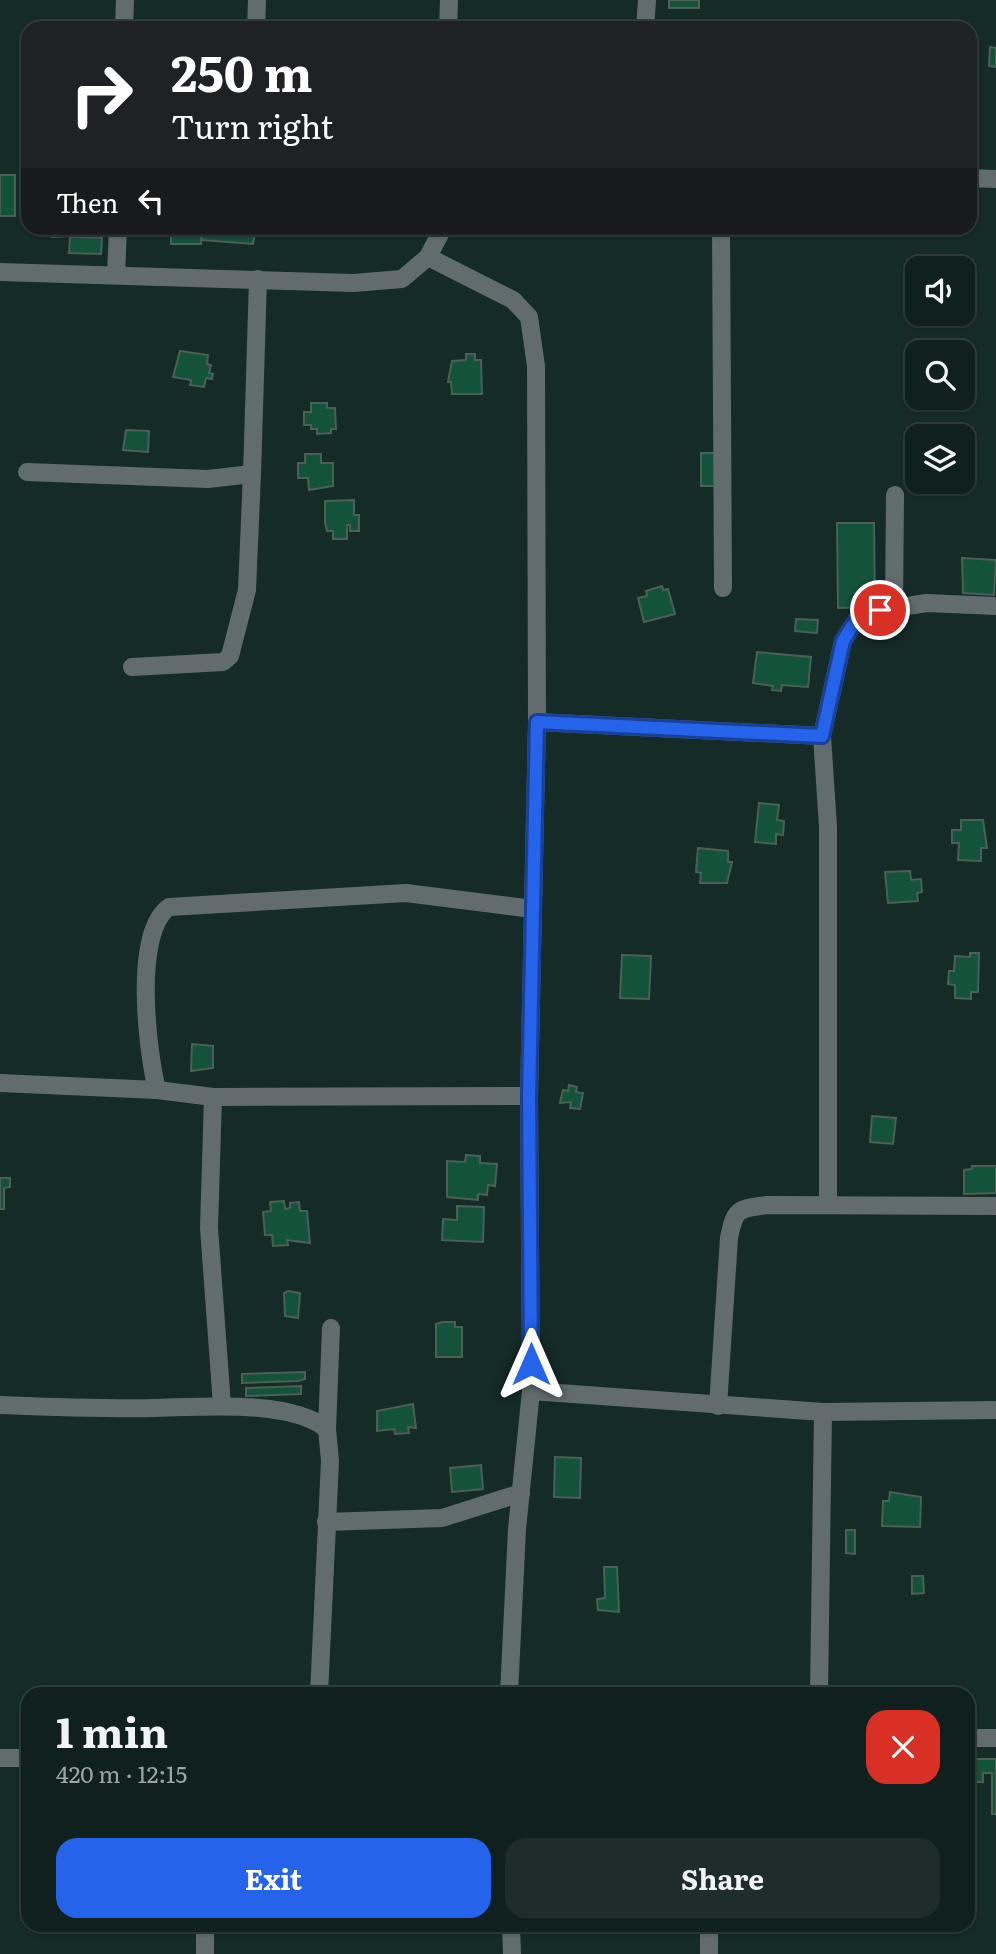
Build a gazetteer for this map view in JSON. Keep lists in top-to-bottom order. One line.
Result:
{"page":{"turn":["250 m","Turn right"],"then":"Then","heading":["1 min","420 m · 12:15"],"buttons":["Exit","Share"]}}
